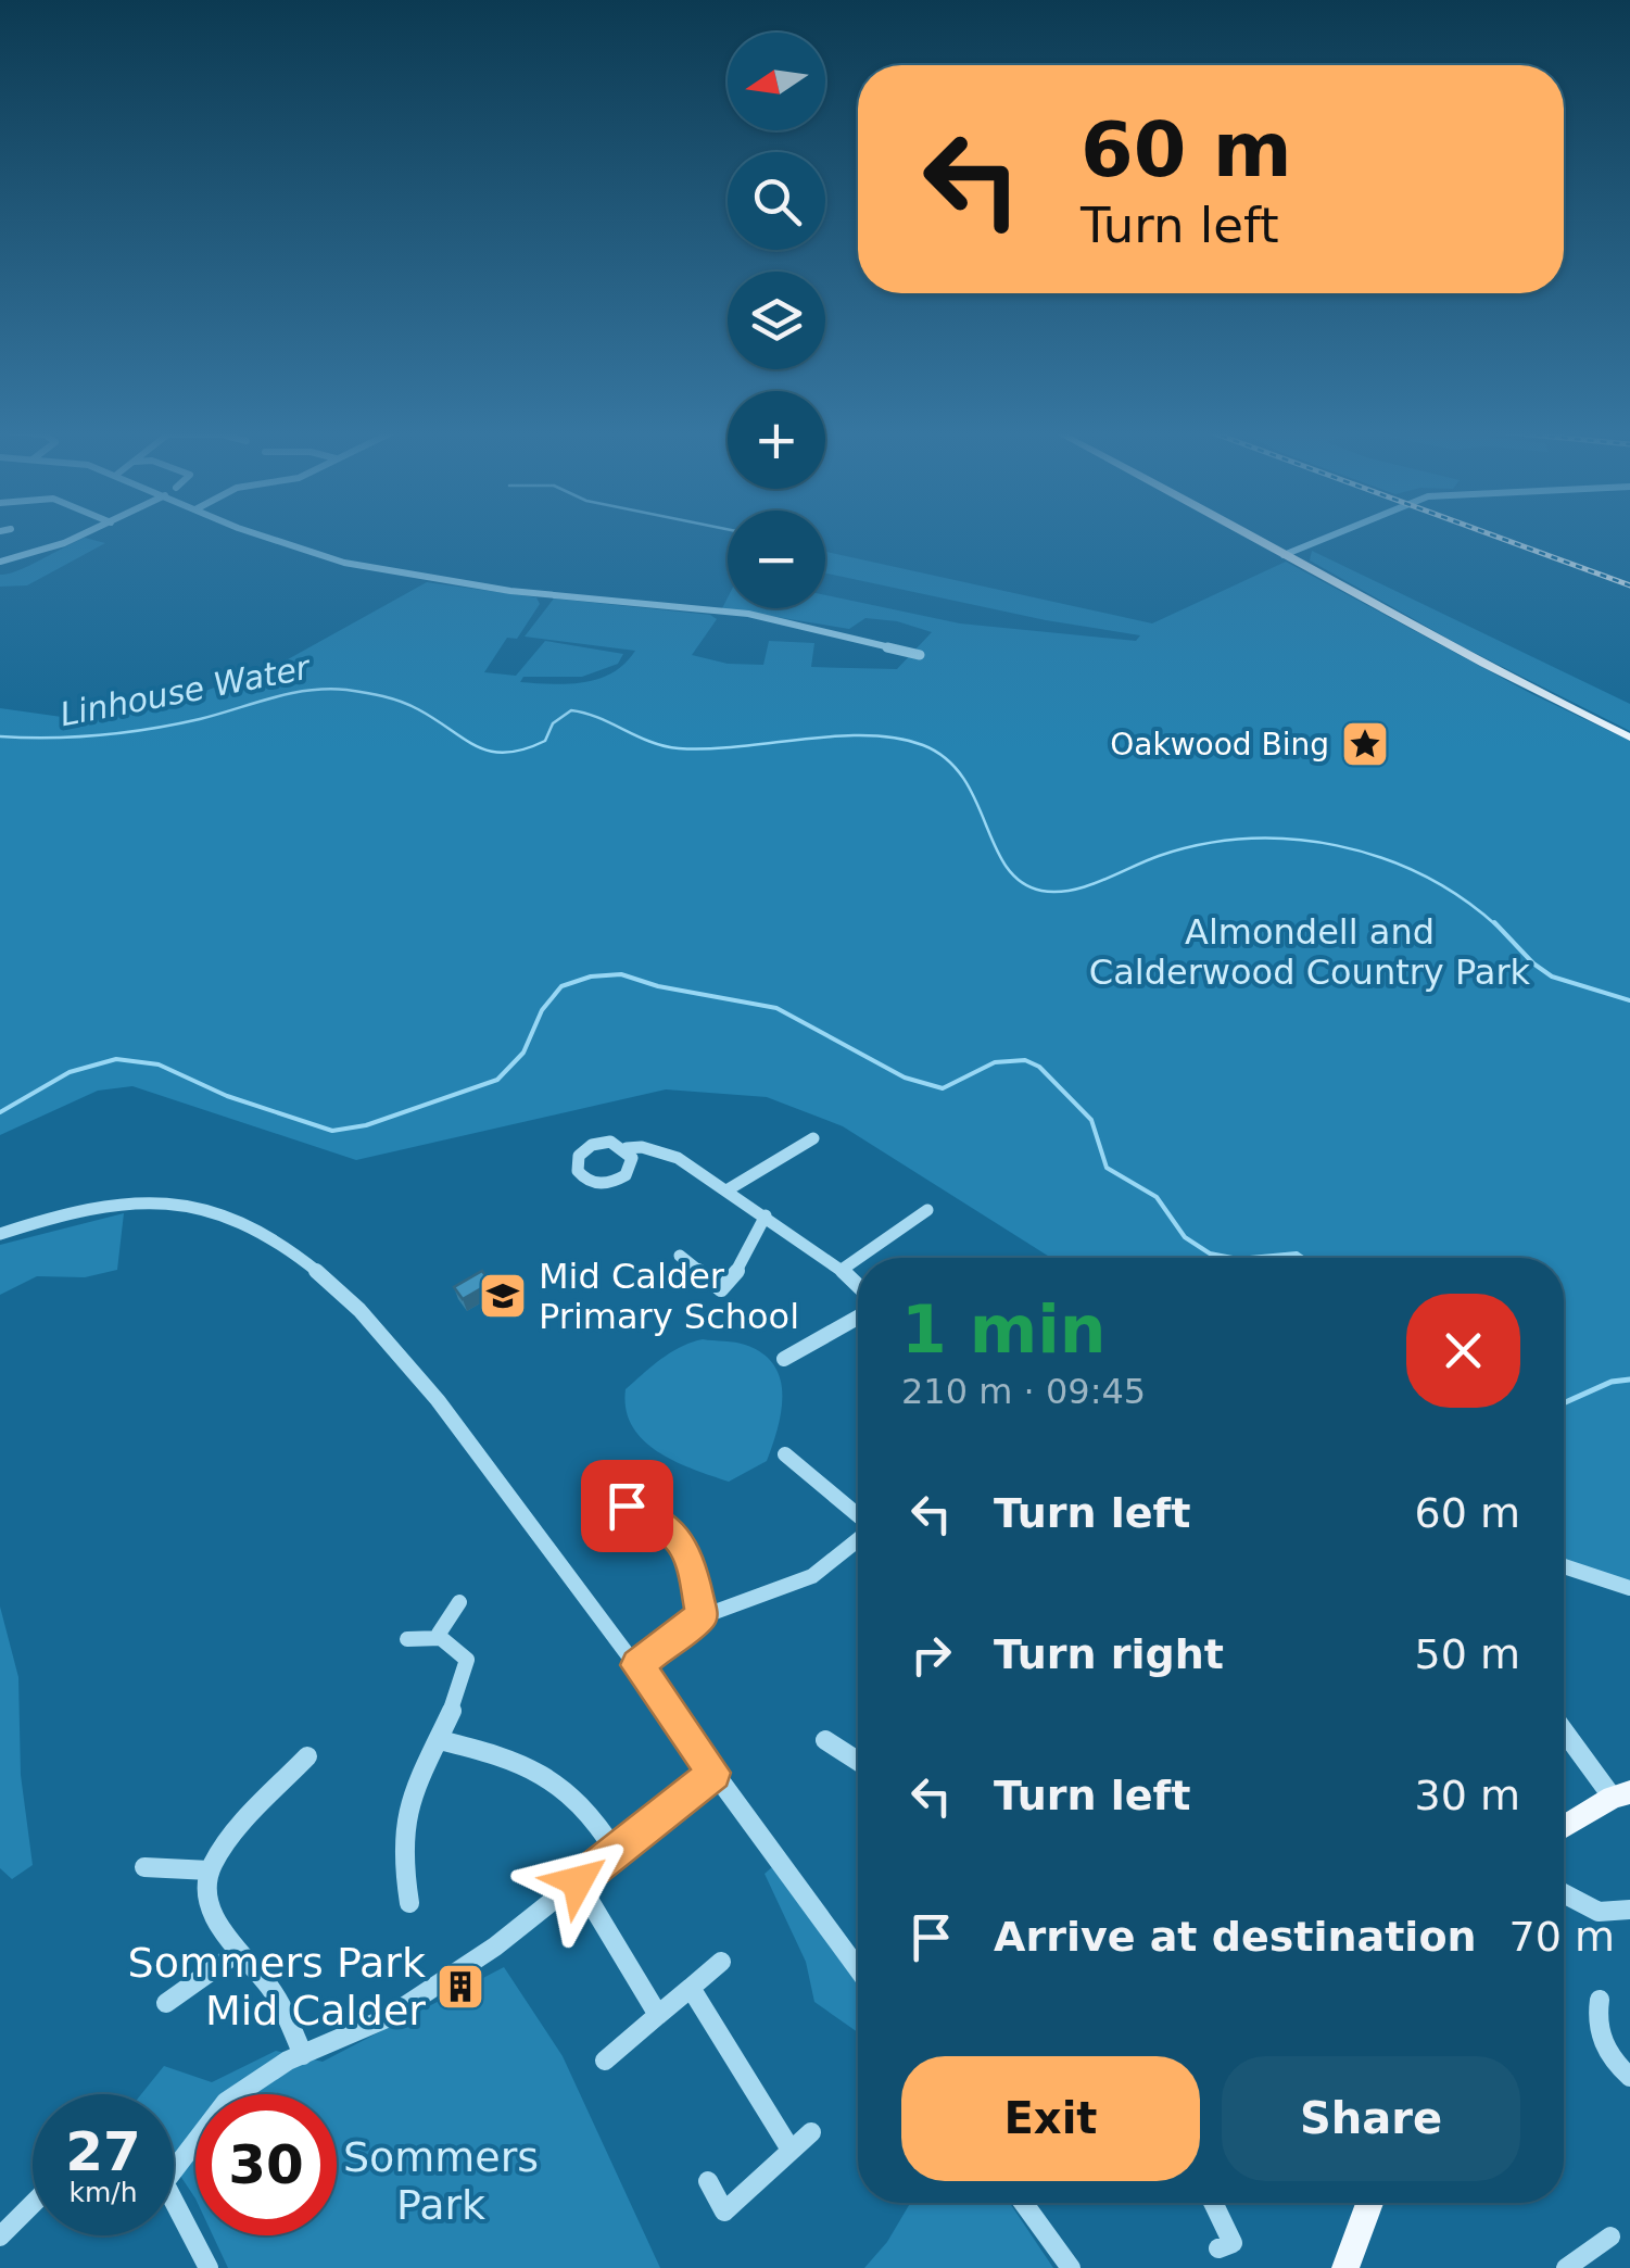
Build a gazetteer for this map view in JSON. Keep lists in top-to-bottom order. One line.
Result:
{"water":["Linhouse Water"],"parks":["Almondell and Calderwood Country Park","Sommers Park"],"places":{"place":["Oakwood Bing"],"school or university":["Mid Calder Primary School"],"building":["Sommers Park Mid Calder"]},"north":"left","page":{"map_buttons":["+","−"],"turn":["60 m","Turn left"],"heading":["1 min","210 m · 09:45"],"list":[{"name":"Turn left","value":"60 m"},{"name":"Turn right","value":"50 m"},{"name":"Turn left","value":"30 m"},{"name":"Arrive at destination","value":"70 m"}],"buttons":["Exit","Share"],"speed":"27 km/h","limit":"30"}}
